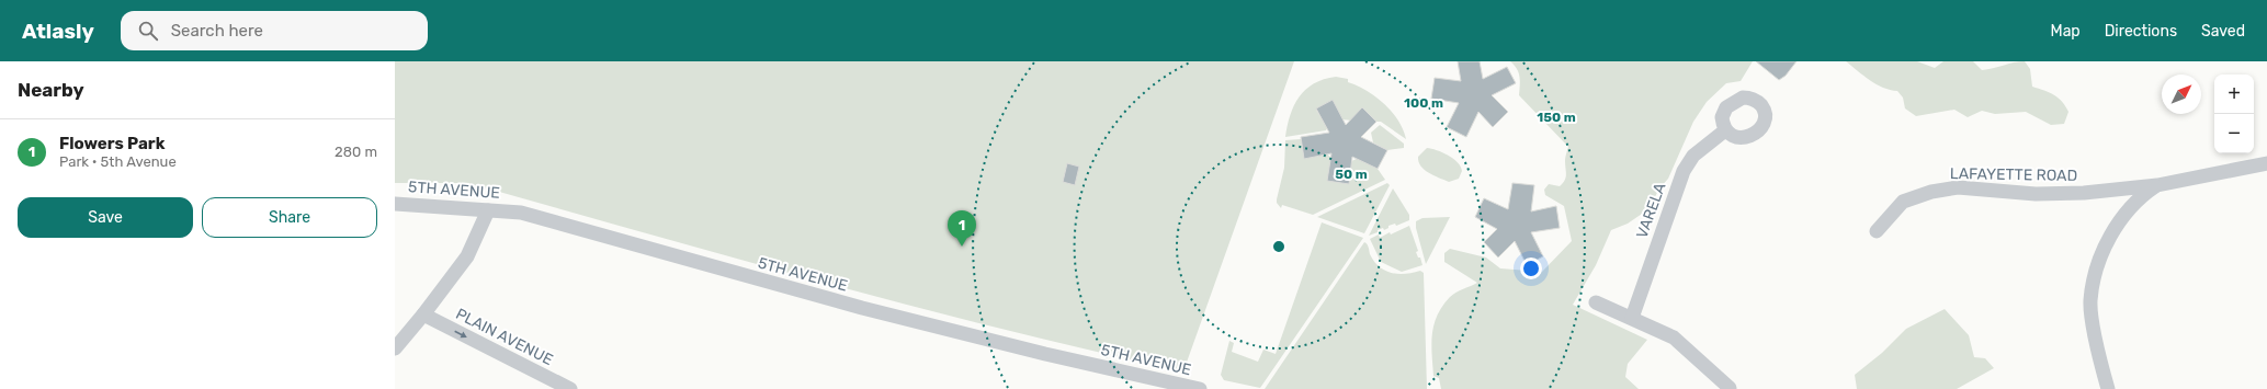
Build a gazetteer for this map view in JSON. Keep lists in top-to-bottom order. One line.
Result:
{"streets":{"street":["LAFAYETTE ROAD","5TH AVENUE","VARELA","PLAIN AVENUE"]},"one_way":["PLAIN AVENUE"],"north":"top right","page":{"header":"Atlasly","search":"Search here","nav":["Map","Directions","Saved"],"heading":"Nearby","map_buttons":["+","−"],"list":[{"mark":"1","name":"Flowers Park","note":"Park · 5th Avenue","value":"280 m"}],"buttons":["Save","Share"],"pins":"1"},"rings":["100 m","150 m","50 m"]}
